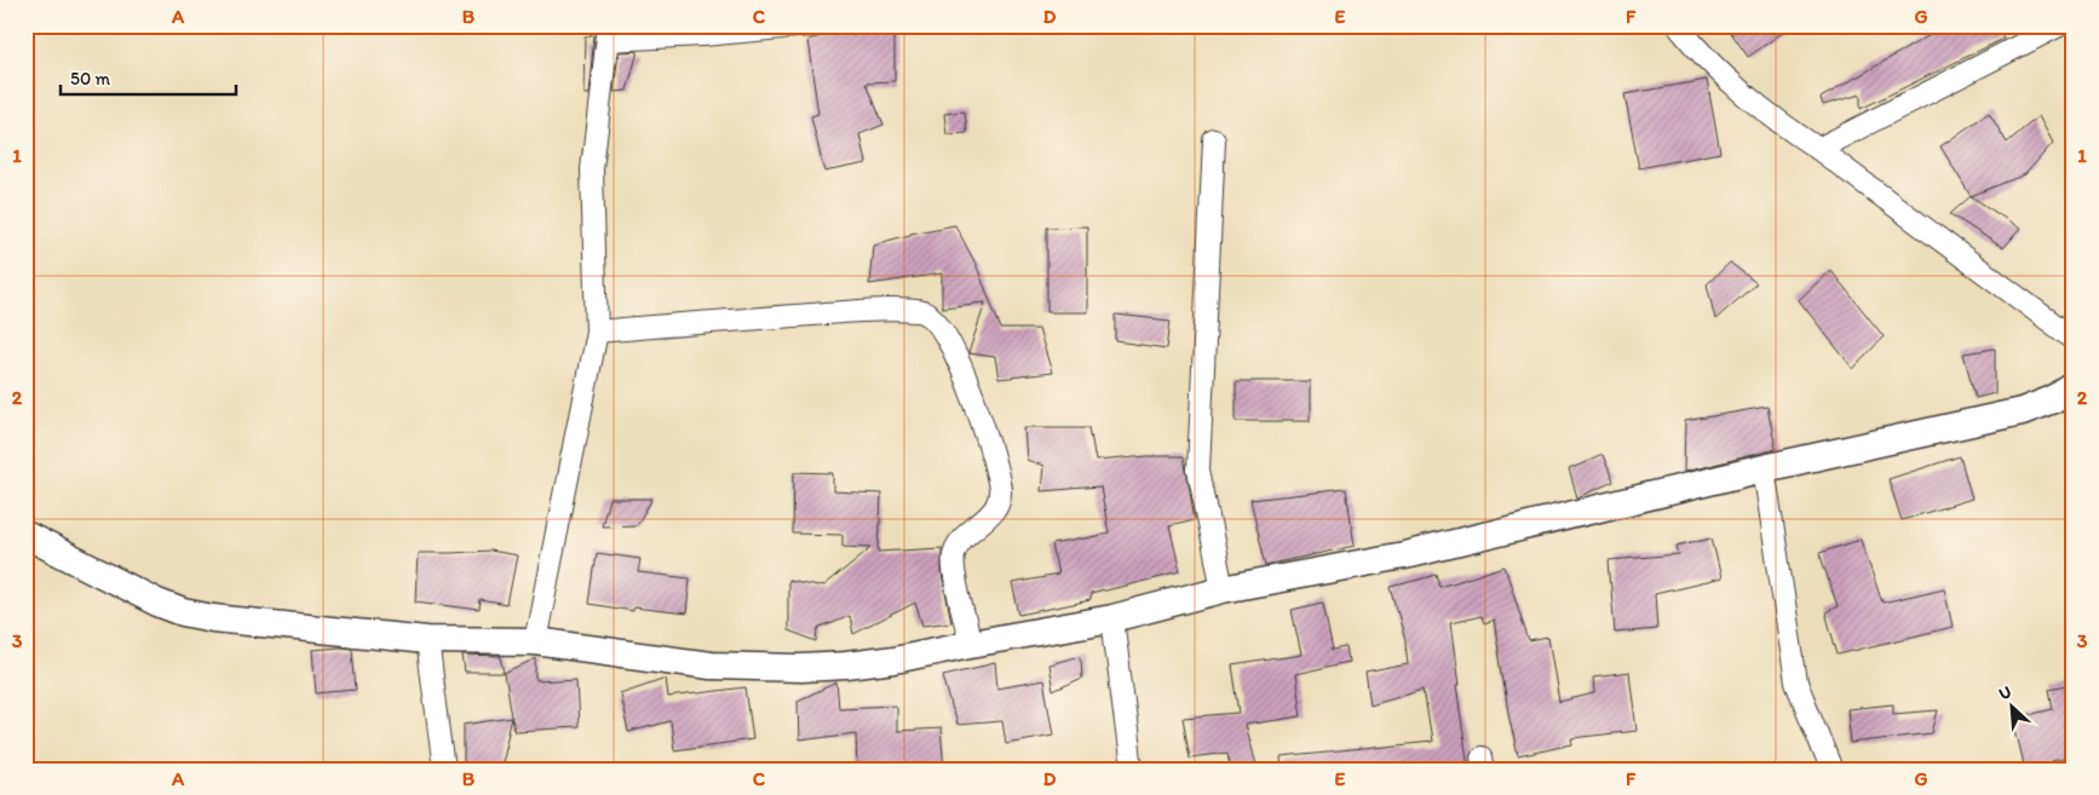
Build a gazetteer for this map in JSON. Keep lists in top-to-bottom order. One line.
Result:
{"scale_bar":"50 m","north":"top left","grid":{"columns":["A","B","C","D","E","F","G"],"rows":["1","2","3"]}}
